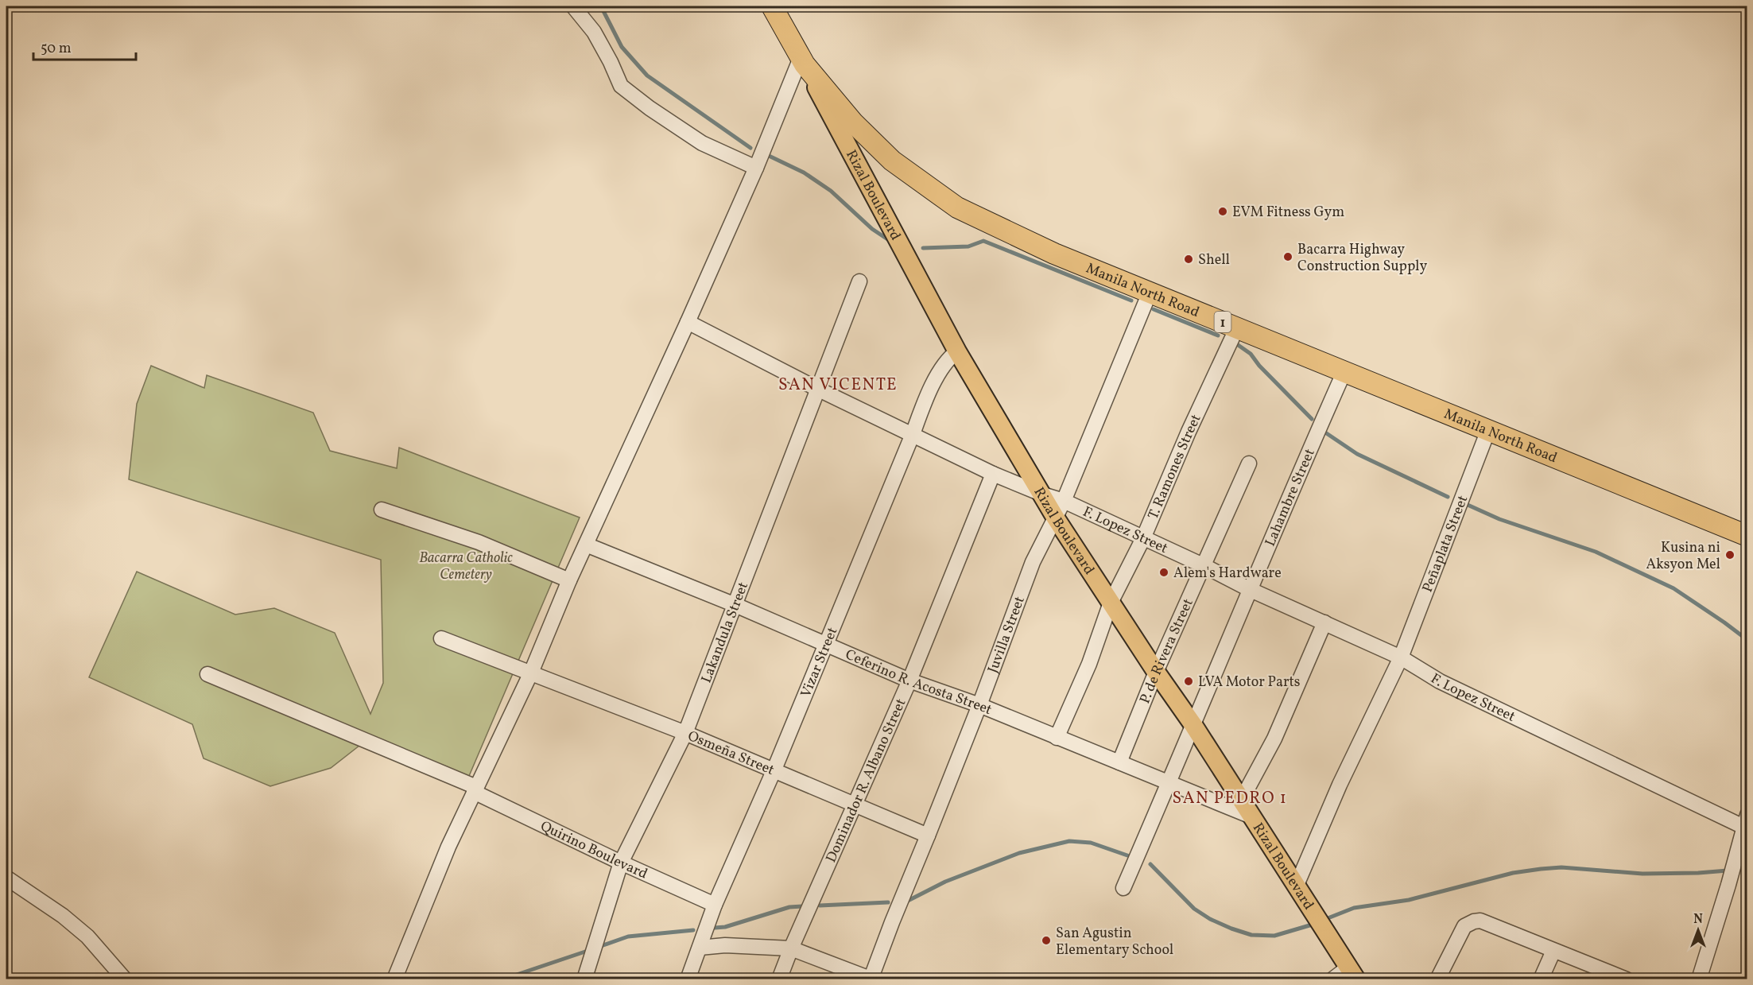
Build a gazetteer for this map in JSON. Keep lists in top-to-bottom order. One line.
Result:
{"streets":{"highway":["Manila North Road","1"],"main road":["Rizal Boulevard"],"street":["T. Ramones Street","Lahambre Street","F. Lopez Street","Peñaplata Street","Lakandula Street","Juvilla Street","P. de Rivera Street","Vizar Street","Ceferino R. Acosta Street","Osmeña Street","Dominador R. Albano Street","Quirino Boulevard"]},"crossings":[["Rizal Boulevard","Manila North Road"],["Rizal Boulevard","T. Ramones Street"],["Rizal Boulevard","Lahambre Street"],["Rizal Boulevard","F. Lopez Street"],["Rizal Boulevard","Peñaplata Street"],["Rizal Boulevard","Juvilla Street"],["Rizal Boulevard","P. de Rivera Street"],["Rizal Boulevard","Vizar Street"],["Rizal Boulevard","Ceferino R. Acosta Street"],["Manila North Road","T. Ramones Street"],["Manila North Road","Lahambre Street"],["Manila North Road","Peñaplata Street"],["Manila North Road","Juvilla Street"],["T. Ramones Street","F. Lopez Street"],["T. Ramones Street","Ceferino R. Acosta Street"],["Lahambre Street","F. Lopez Street"],["Lahambre Street","Ceferino R. Acosta Street"],["F. Lopez Street","Peñaplata Street"],["F. Lopez Street","Lakandula Street"],["F. Lopez Street","Juvilla Street"],["F. Lopez Street","P. de Rivera Street"],["F. Lopez Street","Vizar Street"],["F. Lopez Street","Dominador R. Albano Street"],["Lakandula Street","Ceferino R. Acosta Street"],["Lakandula Street","Osmeña Street"],["Lakandula Street","Quirino Boulevard"],["Juvilla Street","Ceferino R. Acosta Street"],["Juvilla Street","Osmeña Street"],["P. de Rivera Street","Ceferino R. Acosta Street"],["Vizar Street","Ceferino R. Acosta Street"],["Vizar Street","Osmeña Street"],["Vizar Street","Quirino Boulevard"],["Ceferino R. Acosta Street","Dominador R. Albano Street"],["Osmeña Street","Dominador R. Albano Street"]],"districts":["SAN VICENTE","SAN PEDRO 1"],"parks":["Bacarra Catholic Cemetery"],"places":["EVM Fitness Gym","Bacarra Highway Construction Supply","Shell","Kusina ni Aksyon Mel","Alem's Hardware","LVA Motor Parts","San Agustin Elementary School"],"scale_bar":"50 m","north":"top"}
